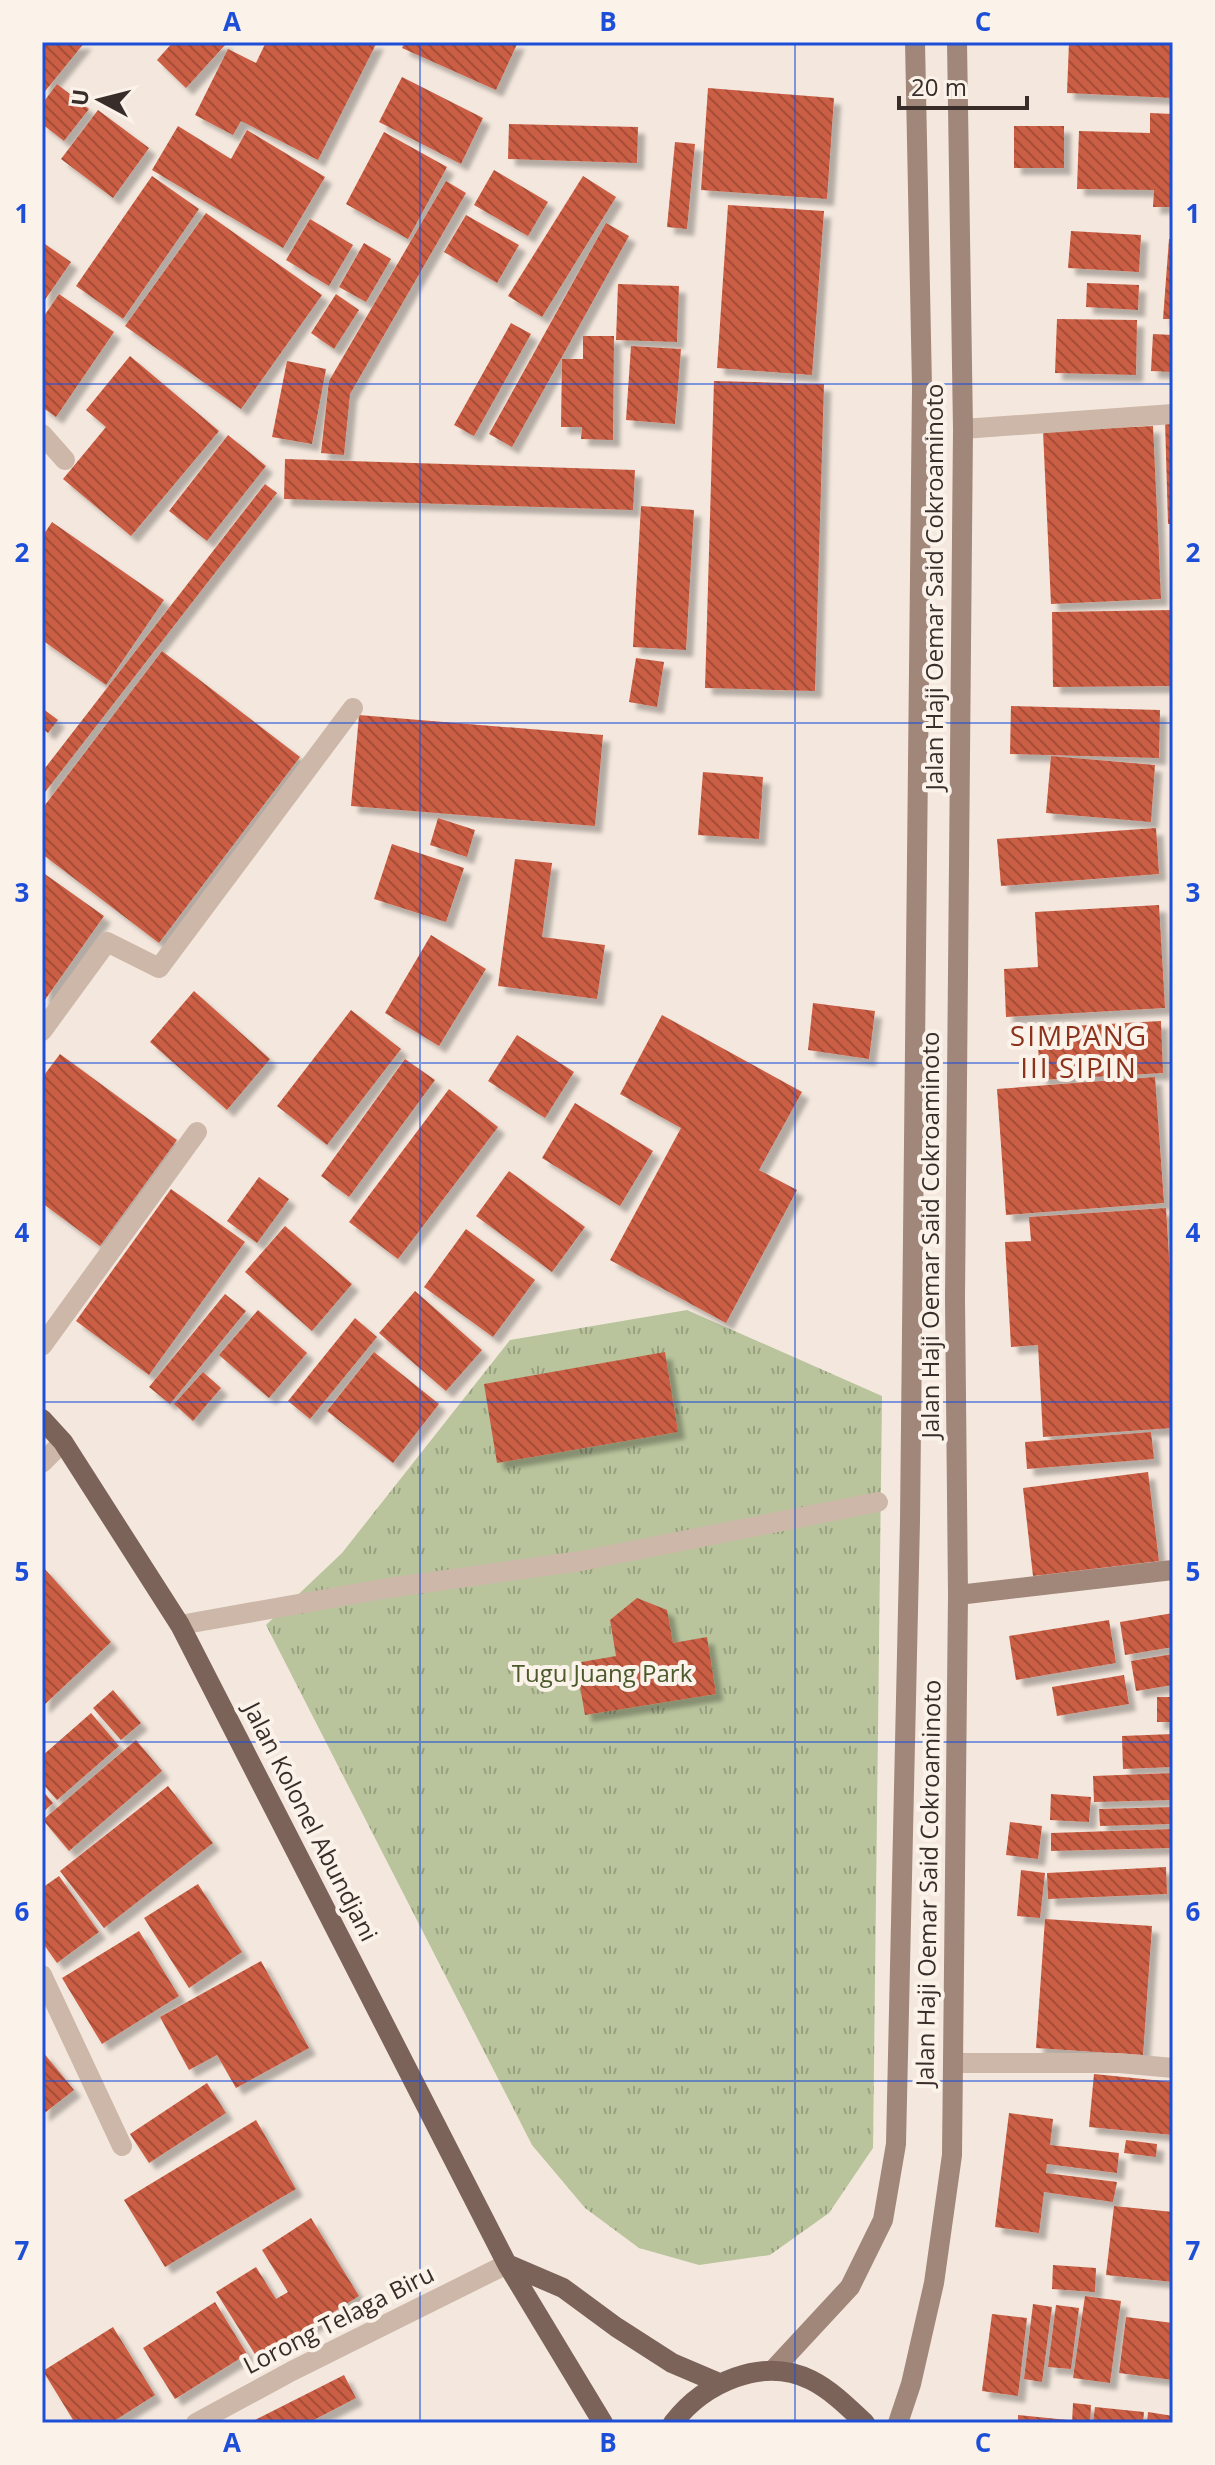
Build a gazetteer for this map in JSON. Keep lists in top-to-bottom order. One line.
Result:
{"streets":{"main road":["Jalan Haji Oemar Said Cokroaminoto","Jalan Kolonel Abundjani"],"street":["Lorong Telaga Biru"]},"crossings":[["Jalan Kolonel Abundjani","Lorong Telaga Biru"]],"districts":["SIMPANG III SIPIN"],"parks":["Tugu Juang Park"],"scale_bar":"20 m","north":"left","grid":{"columns":["A","B","C"],"rows":["1","2","3","4","5","6","7"]}}
